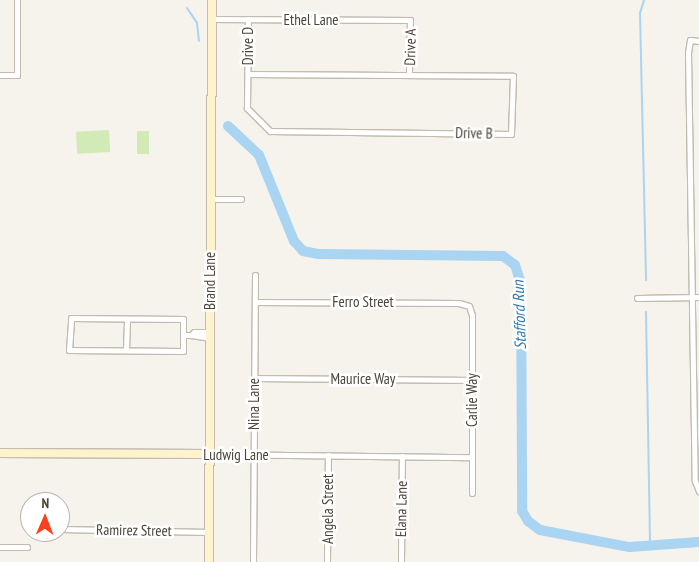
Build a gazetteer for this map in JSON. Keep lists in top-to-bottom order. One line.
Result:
{"streets":{"street":["Ethel Lane","Drive D","Drive A","Drive B","Brand Lane","Ferro Street","Maurice Way","Carlie Way","Nina Lane","Ludwig Lane","Angela Street","Elana Lane","Ramirez Street"]},"crossings":[["Ethel Lane","Drive D"],["Ethel Lane","Drive A"],["Ethel Lane","Brand Lane"],["Drive D","Drive B"],["Drive A","Drive B"],["Brand Lane","Ludwig Lane"],["Brand Lane","Ramirez Street"],["Ferro Street","Carlie Way"],["Ferro Street","Nina Lane"],["Maurice Way","Carlie Way"],["Maurice Way","Nina Lane"],["Carlie Way","Ludwig Lane"],["Nina Lane","Ludwig Lane"],["Ludwig Lane","Angela Street"],["Ludwig Lane","Elana Lane"]],"water":["Stafford Run"],"north":"top"}
